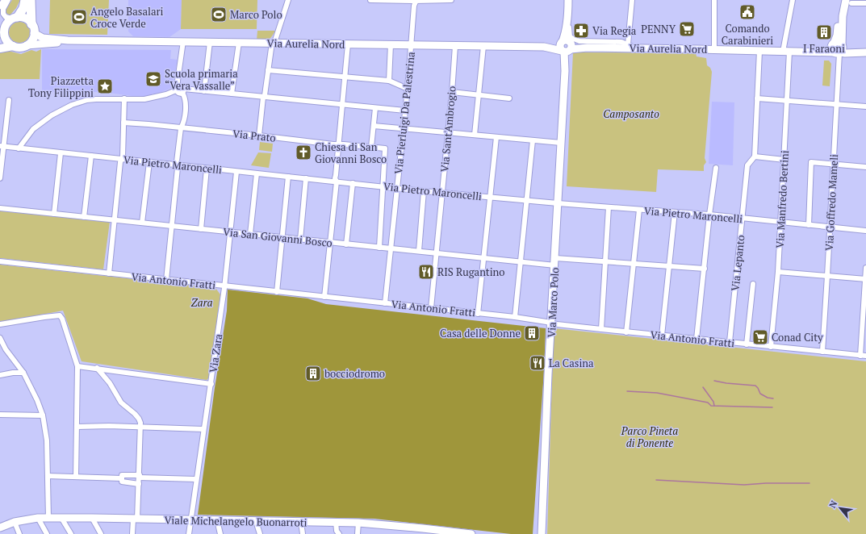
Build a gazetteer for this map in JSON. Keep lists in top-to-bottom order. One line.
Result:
{"streets":{"street":["Via Aurelia Nord","Via Pierluigi Da Palestrina","Via Sant'Ambrogio","Via Prato","Via Pietro Maroncelli","Via Manfredo Bertini","Via Goffredo Mameli","Via San Giovanni Bosco","Via Lepanto","Via Antonio Fratti","Via Marco Polo","Via Zara","Viale Michelangelo Buonarroti"]},"crossings":[["Via Aurelia Nord","Via Pierluigi Da Palestrina"],["Via Aurelia Nord","Via Sant'Ambrogio"],["Via Aurelia Nord","Via Manfredo Bertini"],["Via Aurelia Nord","Via Goffredo Mameli"],["Via Aurelia Nord","Via Lepanto"],["Via Aurelia Nord","Via Marco Polo"],["Via Pierluigi Da Palestrina","Via Pietro Maroncelli"],["Via Pierluigi Da Palestrina","Via San Giovanni Bosco"],["Via Pierluigi Da Palestrina","Via Antonio Fratti"],["Via Sant'Ambrogio","Via Pietro Maroncelli"],["Via Sant'Ambrogio","Via San Giovanni Bosco"],["Via Sant'Ambrogio","Via Antonio Fratti"],["Via Prato","Via Pietro Maroncelli"],["Via Pietro Maroncelli","Via Manfredo Bertini"],["Via Pietro Maroncelli","Via Goffredo Mameli"],["Via Pietro Maroncelli","Via Lepanto"],["Via Pietro Maroncelli","Via Marco Polo"],["Via Pietro Maroncelli","Via Zara"],["Via Manfredo Bertini","Via Antonio Fratti"],["Via Goffredo Mameli","Via Antonio Fratti"],["Via San Giovanni Bosco","Via Marco Polo"],["Via San Giovanni Bosco","Via Zara"],["Via Lepanto","Via Antonio Fratti"],["Via Antonio Fratti","Via Marco Polo"],["Via Antonio Fratti","Via Zara"],["Via Zara","Viale Michelangelo Buonarroti"]],"parks":["Camposanto","Zara","Parco Pineta di Ponente"],"places":{"public building":["Comando Carabinieri"],"sports":["Marco Polo","Angelo Basalari Croce Verde"],"supermarket":["PENNY","Conad City"],"pharmacy":["Via Regia"],"building":["I Faraoni","Casa delle Donne","bocciodromo"],"school or university":["Scuola primaria “Vera Vassalle”"],"place":["Piazzetta Tony Filippini"],"church":["Chiesa di San Giovanni Bosco"],"restaurant":["RIS Rugantino","La Casina"]},"north":"top left"}
